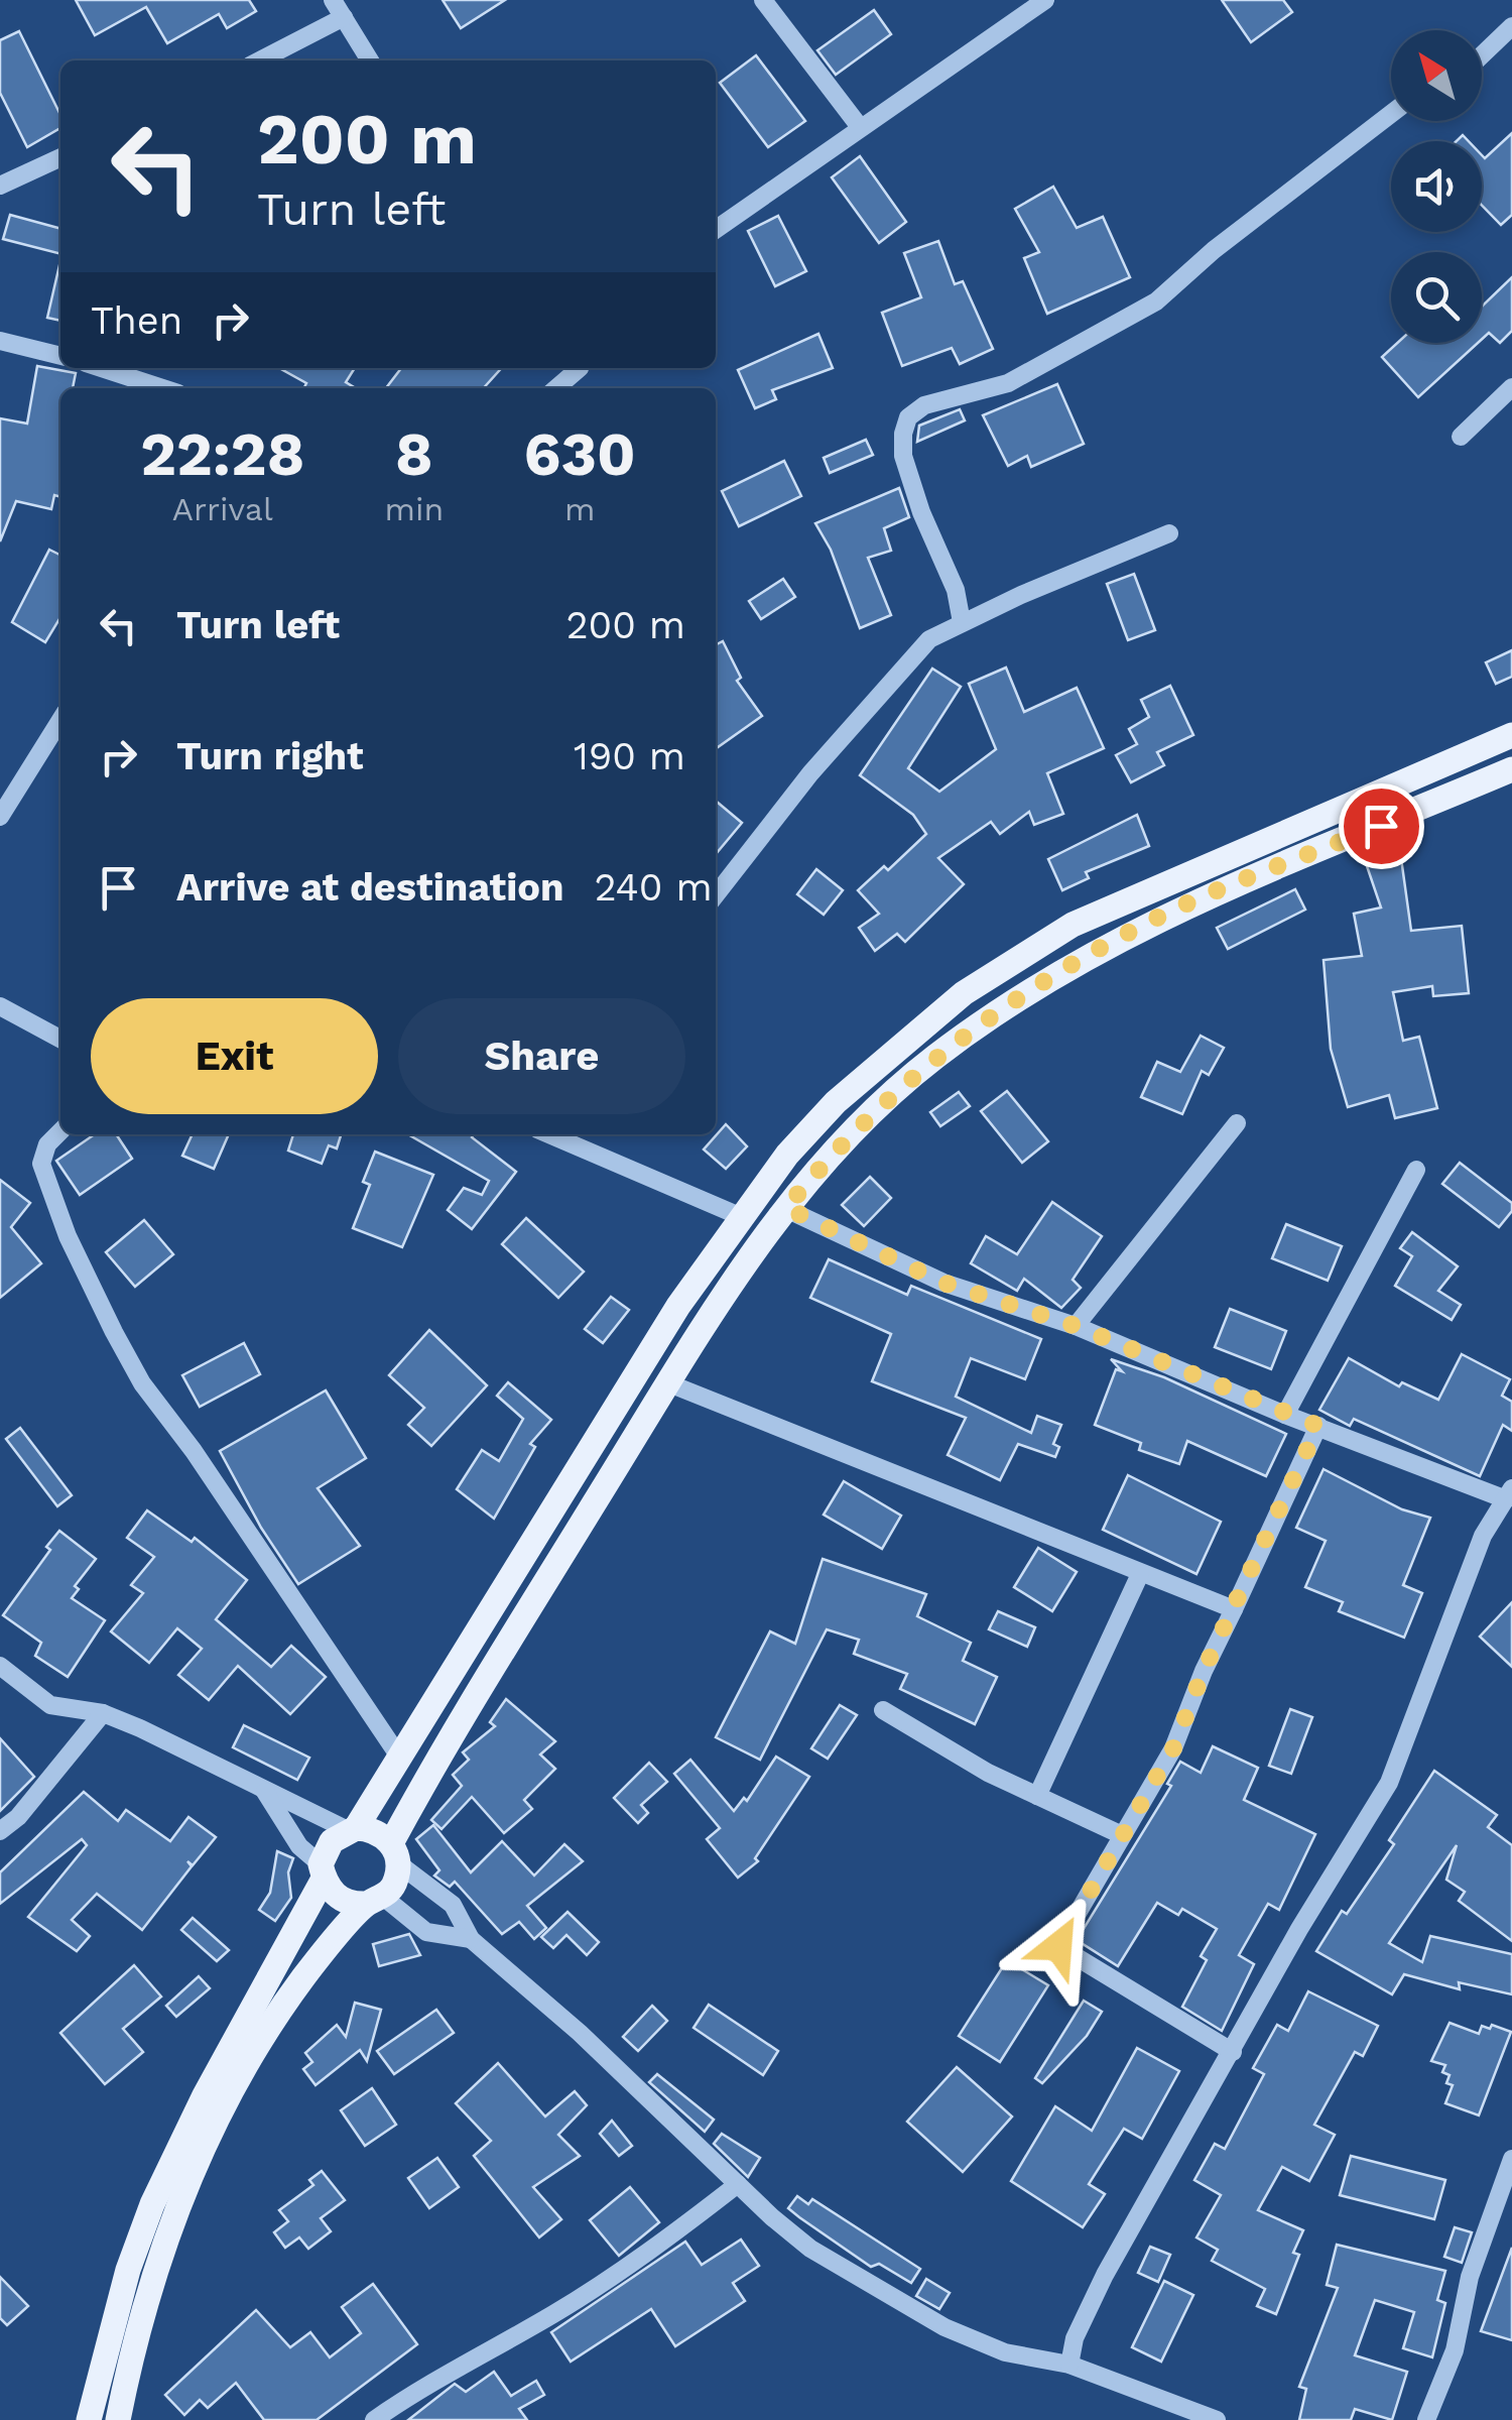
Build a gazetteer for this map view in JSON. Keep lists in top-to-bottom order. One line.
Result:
{"north":"top left","page":{"turn":["200 m","Turn left"],"then":"Then","eta":["22:28","Arrival","8","min","630","m"],"list":[{"name":"Turn left","value":"200 m"},{"name":"Turn right","value":"190 m"},{"name":"Arrive at destination","value":"240 m"}],"buttons":["Exit","Share"]}}
